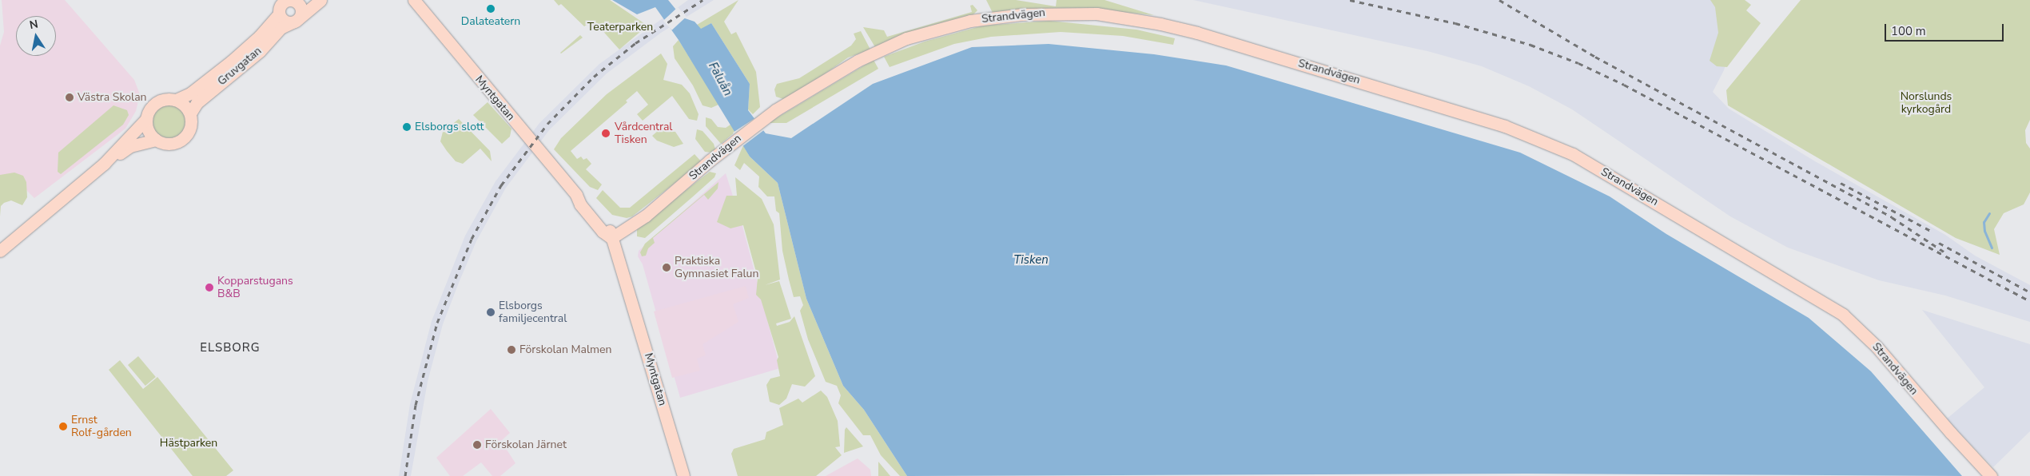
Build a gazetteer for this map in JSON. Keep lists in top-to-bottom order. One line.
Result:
{"streets":{"street":["Strandvägen","Gruvgatan","Myntgatan"]},"crossings":[["Strandvägen","Myntgatan"]],"districts":["ELSBORG"],"water":["Faluån","Tisken"],"parks":["Teaterparken","Norslunds kyrkogård","Hästparken"],"places":["Dalateatern","Västra Skolan","Elsborgs slott","Vårdcentral Tisken","Praktiska Gymnasiet Falun","Kopparstugans B&B","Elsborgs familjecentral","Förskolan Malmen","Ernst Rolf-gården","Förskolan Järnet"],"scale_bar":"100 m","north":"top"}
